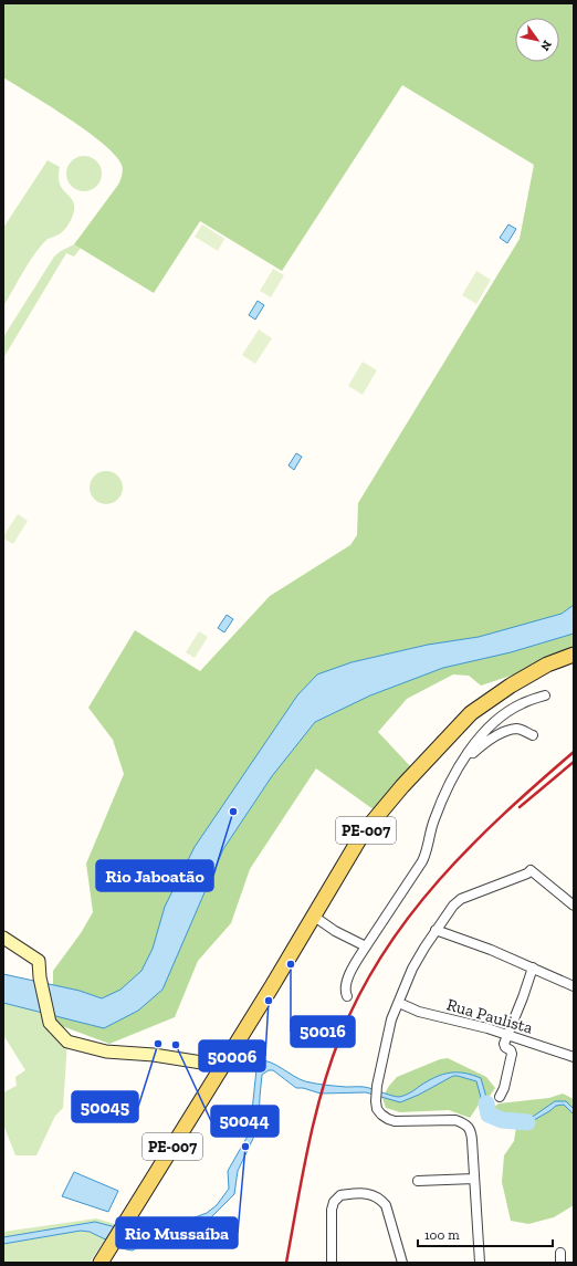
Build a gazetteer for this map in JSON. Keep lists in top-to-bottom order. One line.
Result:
{"streets":{"main road":["PE-007"],"street":["Rua Paulista"]},"places":["Rio Jaboatão","50016","50006","50045","50044","Rio Mussaíba"],"scale_bar":"100 m","north":"bottom right"}
